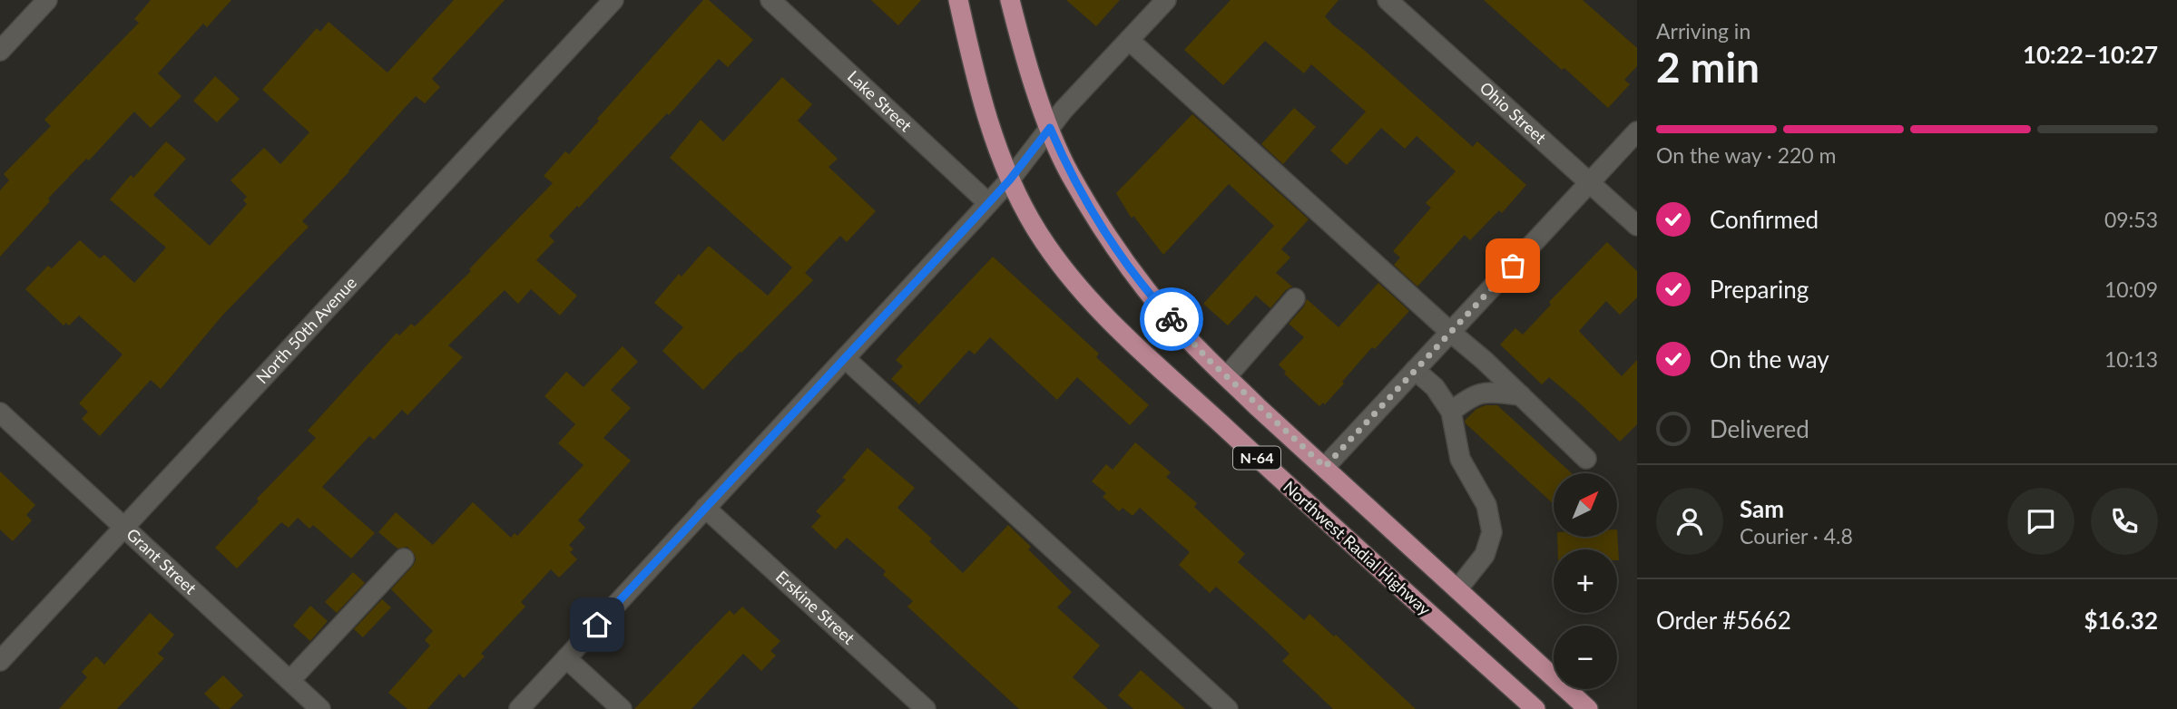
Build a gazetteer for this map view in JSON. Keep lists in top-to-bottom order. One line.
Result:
{"streets":{"main road":["N-64","Northwest Radial Highway"],"street":["Lake Street","Ohio Street","North 50th Avenue","Grant Street","Erskine Street"]},"crossings":[["North 50th Avenue","Grant Street"]],"north":"top right","page":{"heading":["2 min","Arriving in","10:22–10:27"],"panel":["Sam","Courier · 4.8","Order #5662","$16.32"],"bar":"On the way · 220 m","list":[["Confirmed","09:53"],["Preparing","10:09"],["On the way","10:13"],"Delivered"],"map_buttons":["+","−"]}}
